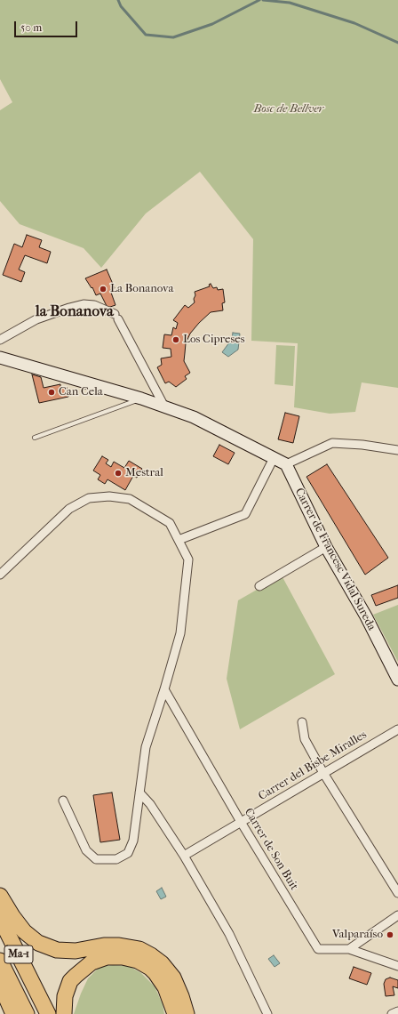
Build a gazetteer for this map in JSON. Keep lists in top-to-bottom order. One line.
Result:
{"streets":{"highway":["Ma-1"],"street":["Carrer de Francesc Vidal Sureda","Carrer del Bisbe Miralles","Carrer de Son Buit"]},"crossings":[["Carrer del Bisbe Miralles","Carrer de Son Buit"]],"districts":["la Bonanova"],"parks":["Bosc de Bellver"],"places":["La Bonanova","Los Cipreses","Can Cela","Mestral","Valparaíso"],"scale_bar":"50 m"}
